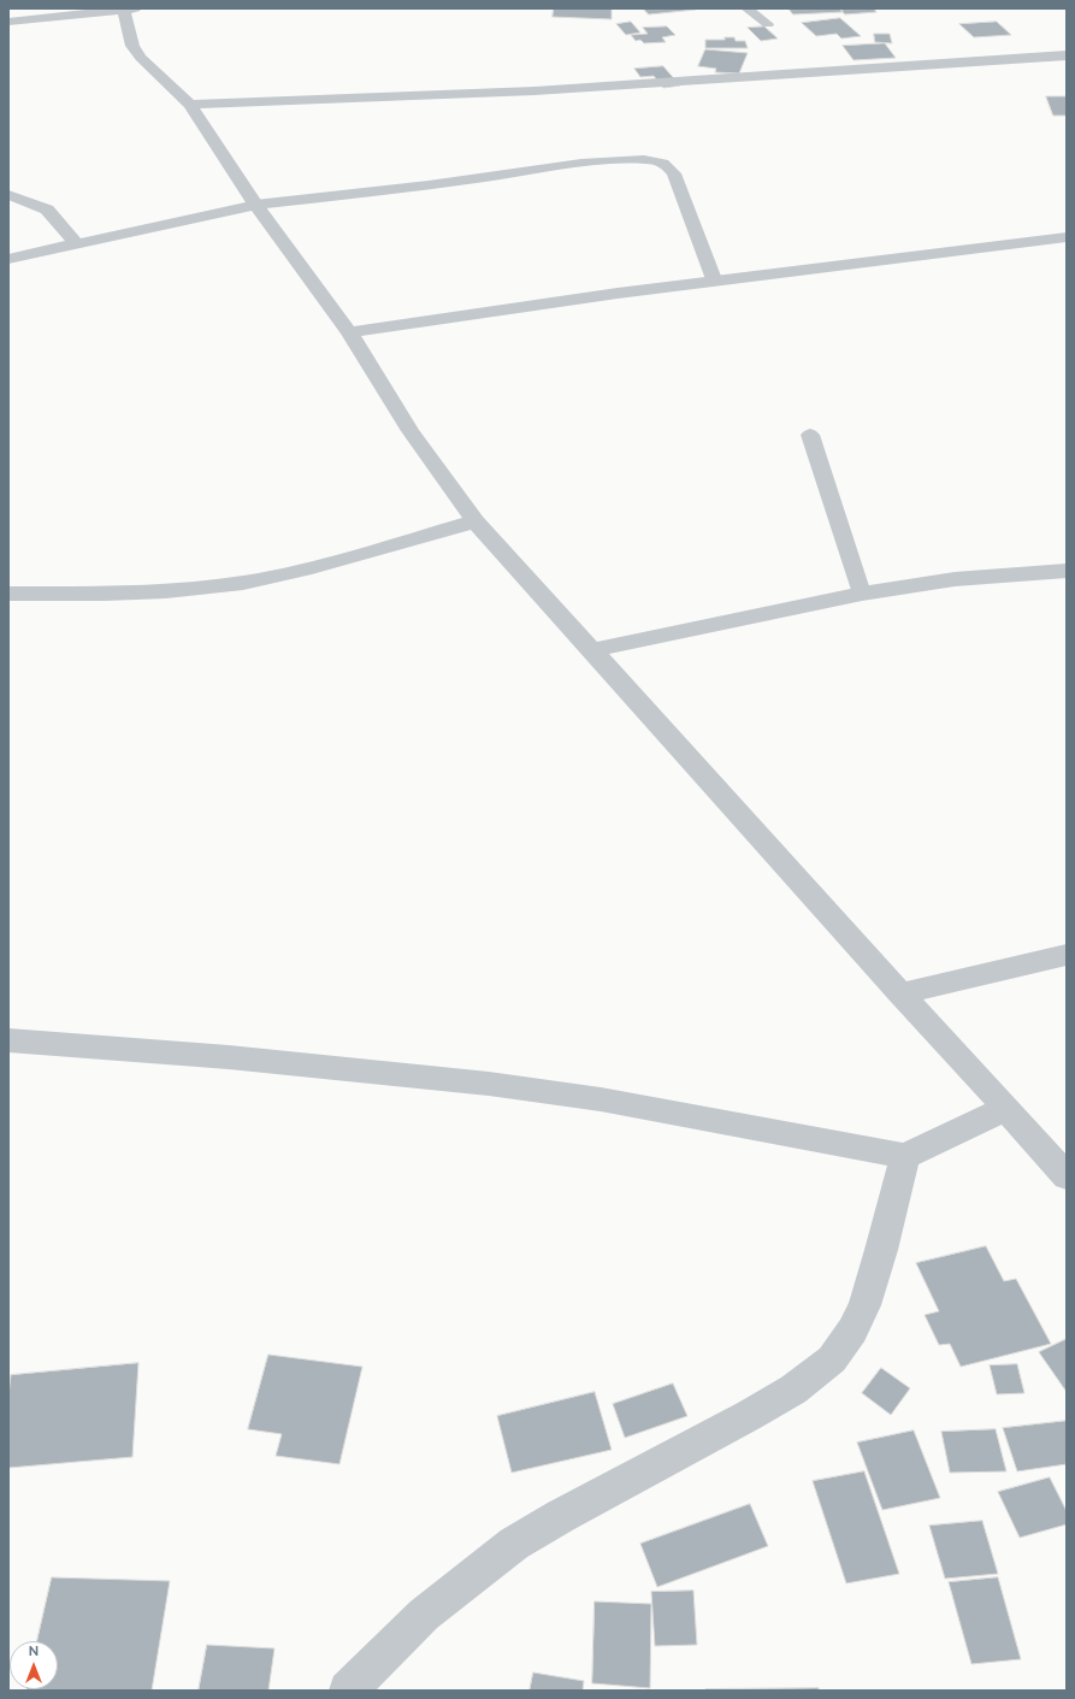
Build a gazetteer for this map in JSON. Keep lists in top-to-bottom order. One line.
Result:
{"north":"top"}
